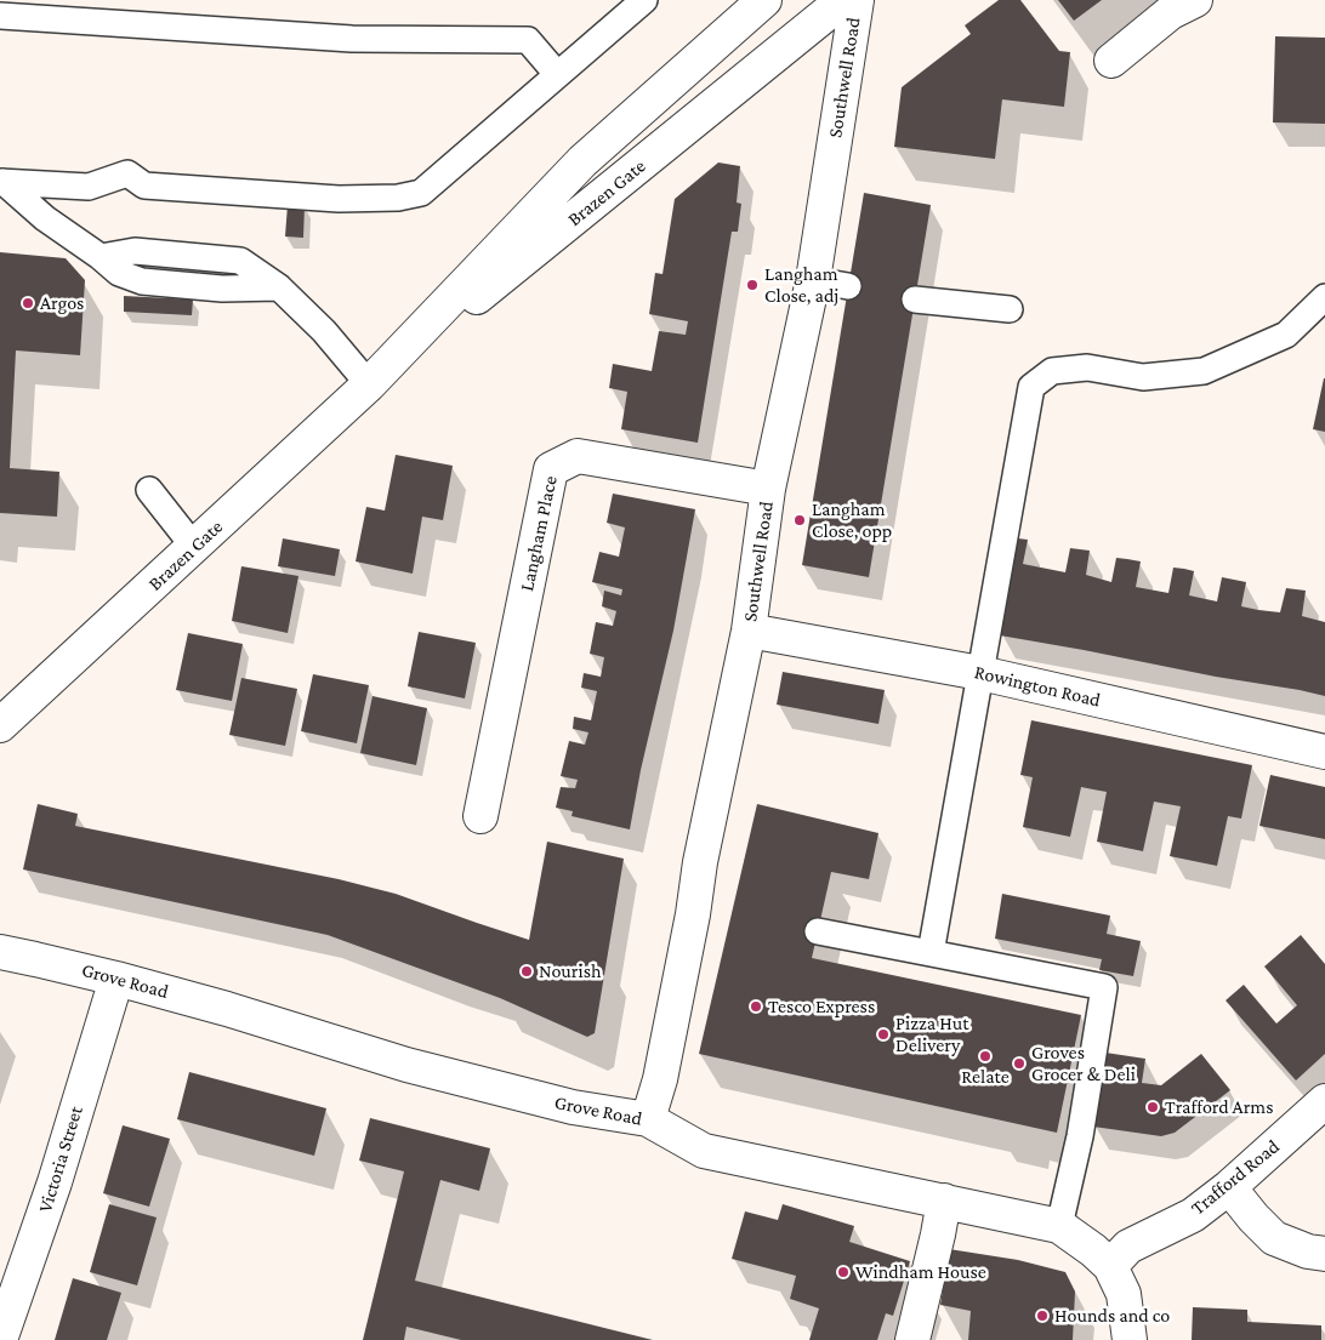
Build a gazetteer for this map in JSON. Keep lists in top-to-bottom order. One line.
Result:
{"streets":{"street":["Southwell Road","Brazen Gate","Langham Place","Rowington Road","Grove Road","Victoria Street","Trafford Road"]},"crossings":[["Southwell Road","Langham Place"],["Southwell Road","Rowington Road"],["Southwell Road","Grove Road"],["Grove Road","Victoria Street"],["Grove Road","Trafford Road"]],"places":["Langham Close, adj","Argos","Langham Close, opp","Nourish","Tesco Express","Pizza Hut Delivery","Relate","Groves Grocer & Deli","Trafford Arms","Windham House","Hounds and co"]}
